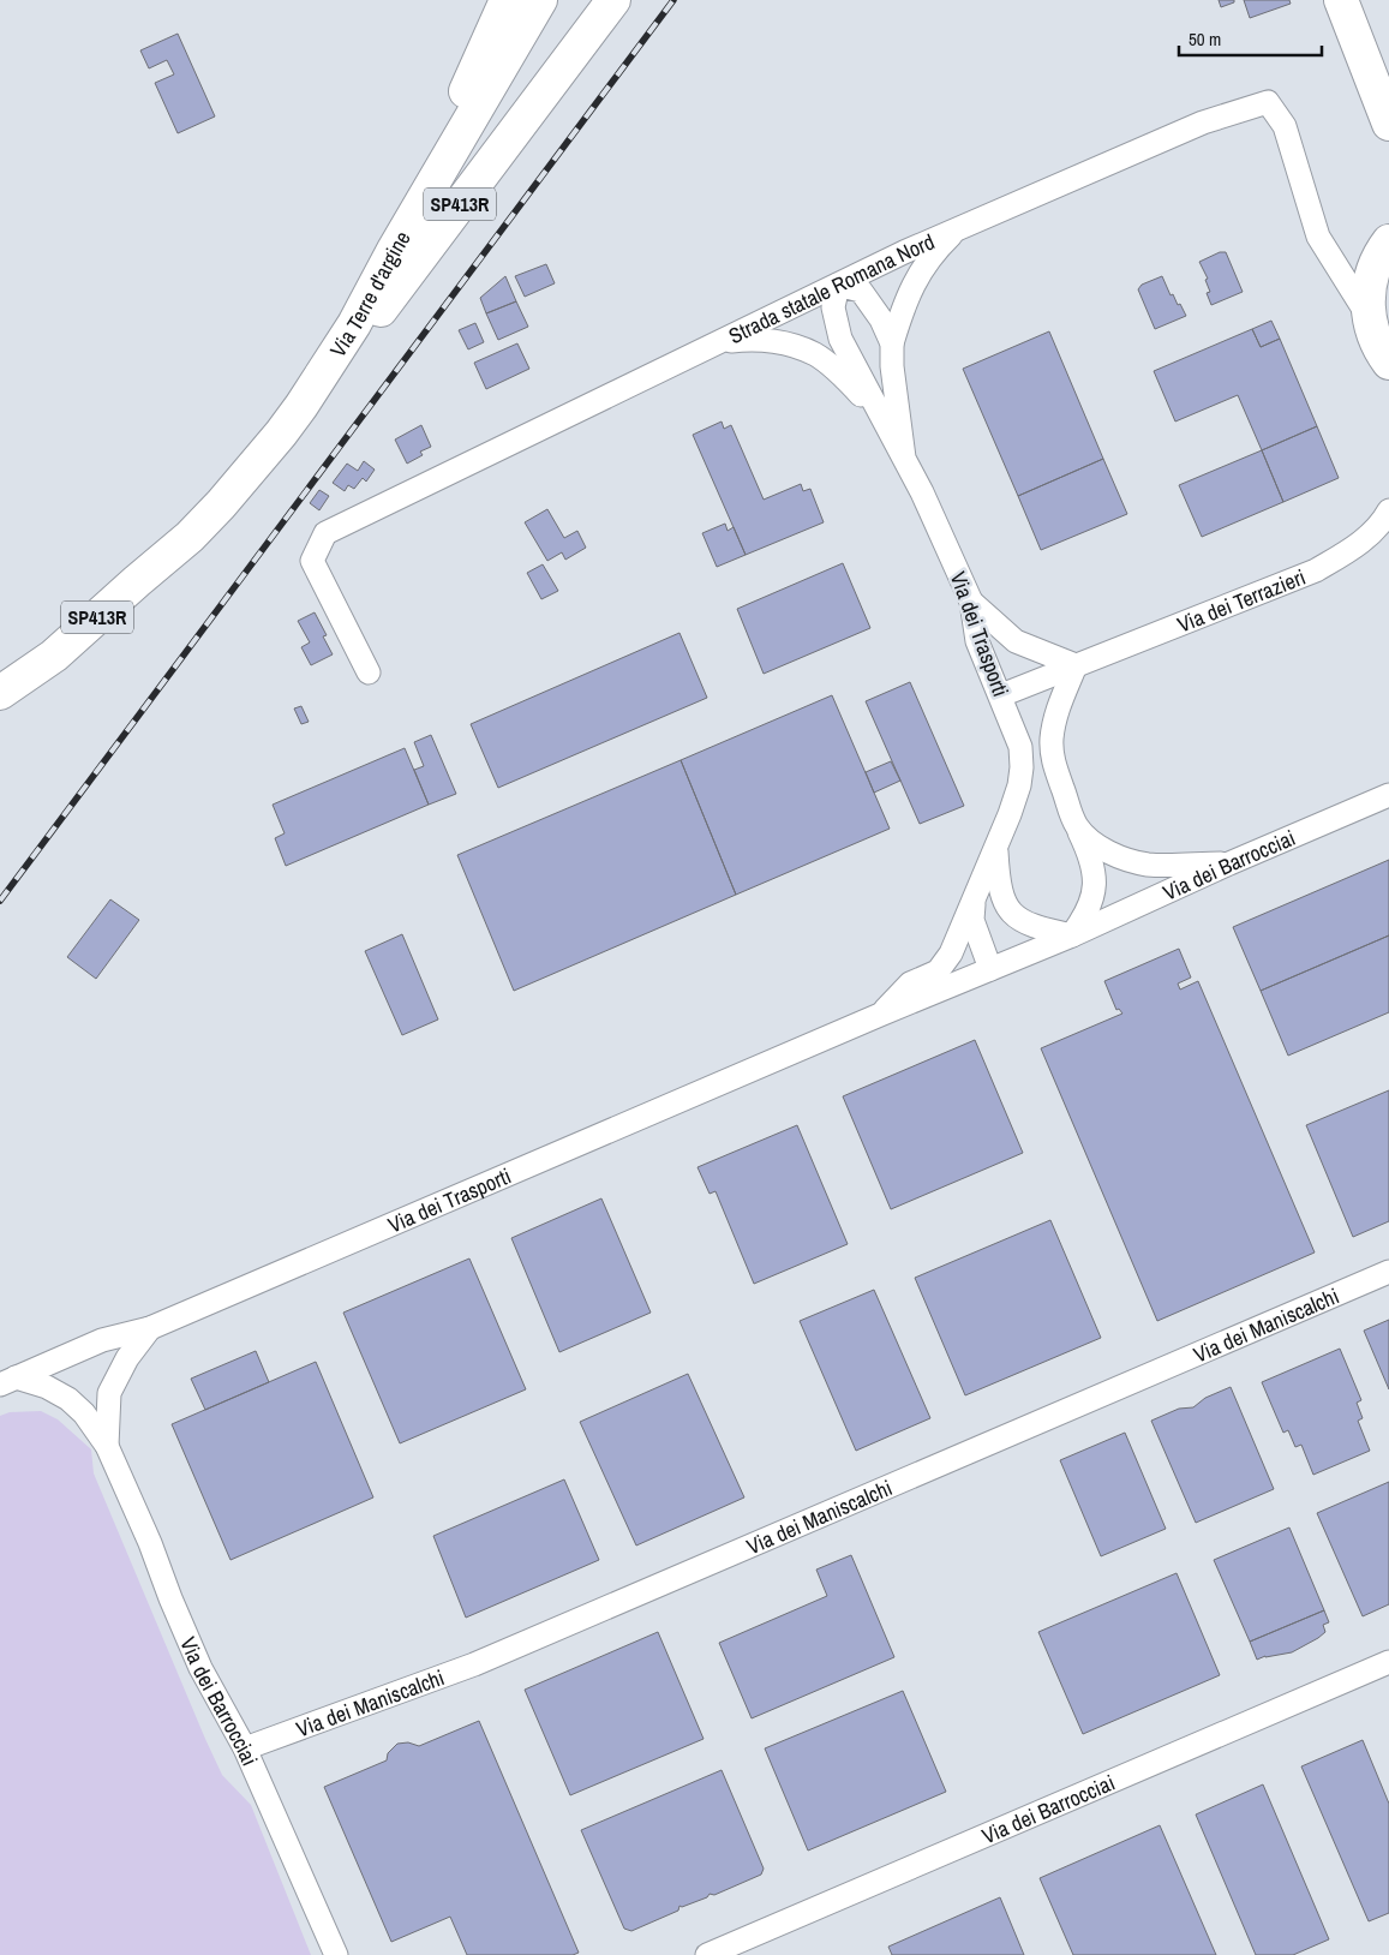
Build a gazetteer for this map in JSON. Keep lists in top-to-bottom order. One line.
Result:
{"streets":{"main road":["SP413R","Via Terre d'argine"],"street":["Strada statale Romana Nord","Via dei Terrazieri","Via dei Trasporti","Via dei Barrocciai","Via dei Maniscalchi"]},"crossings":[["SP413R","Via Terre d'argine"],["Strada statale Romana Nord","Via dei Trasporti"],["Via dei Terrazieri","Via dei Trasporti"],["Via dei Trasporti","Via dei Barrocciai"],["Via dei Barrocciai","Via dei Maniscalchi"]],"scale_bar":"50 m"}
